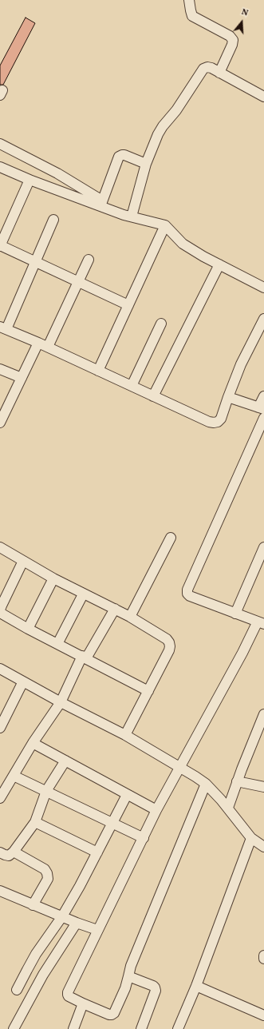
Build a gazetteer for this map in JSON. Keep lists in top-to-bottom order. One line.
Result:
{"north":"top"}
